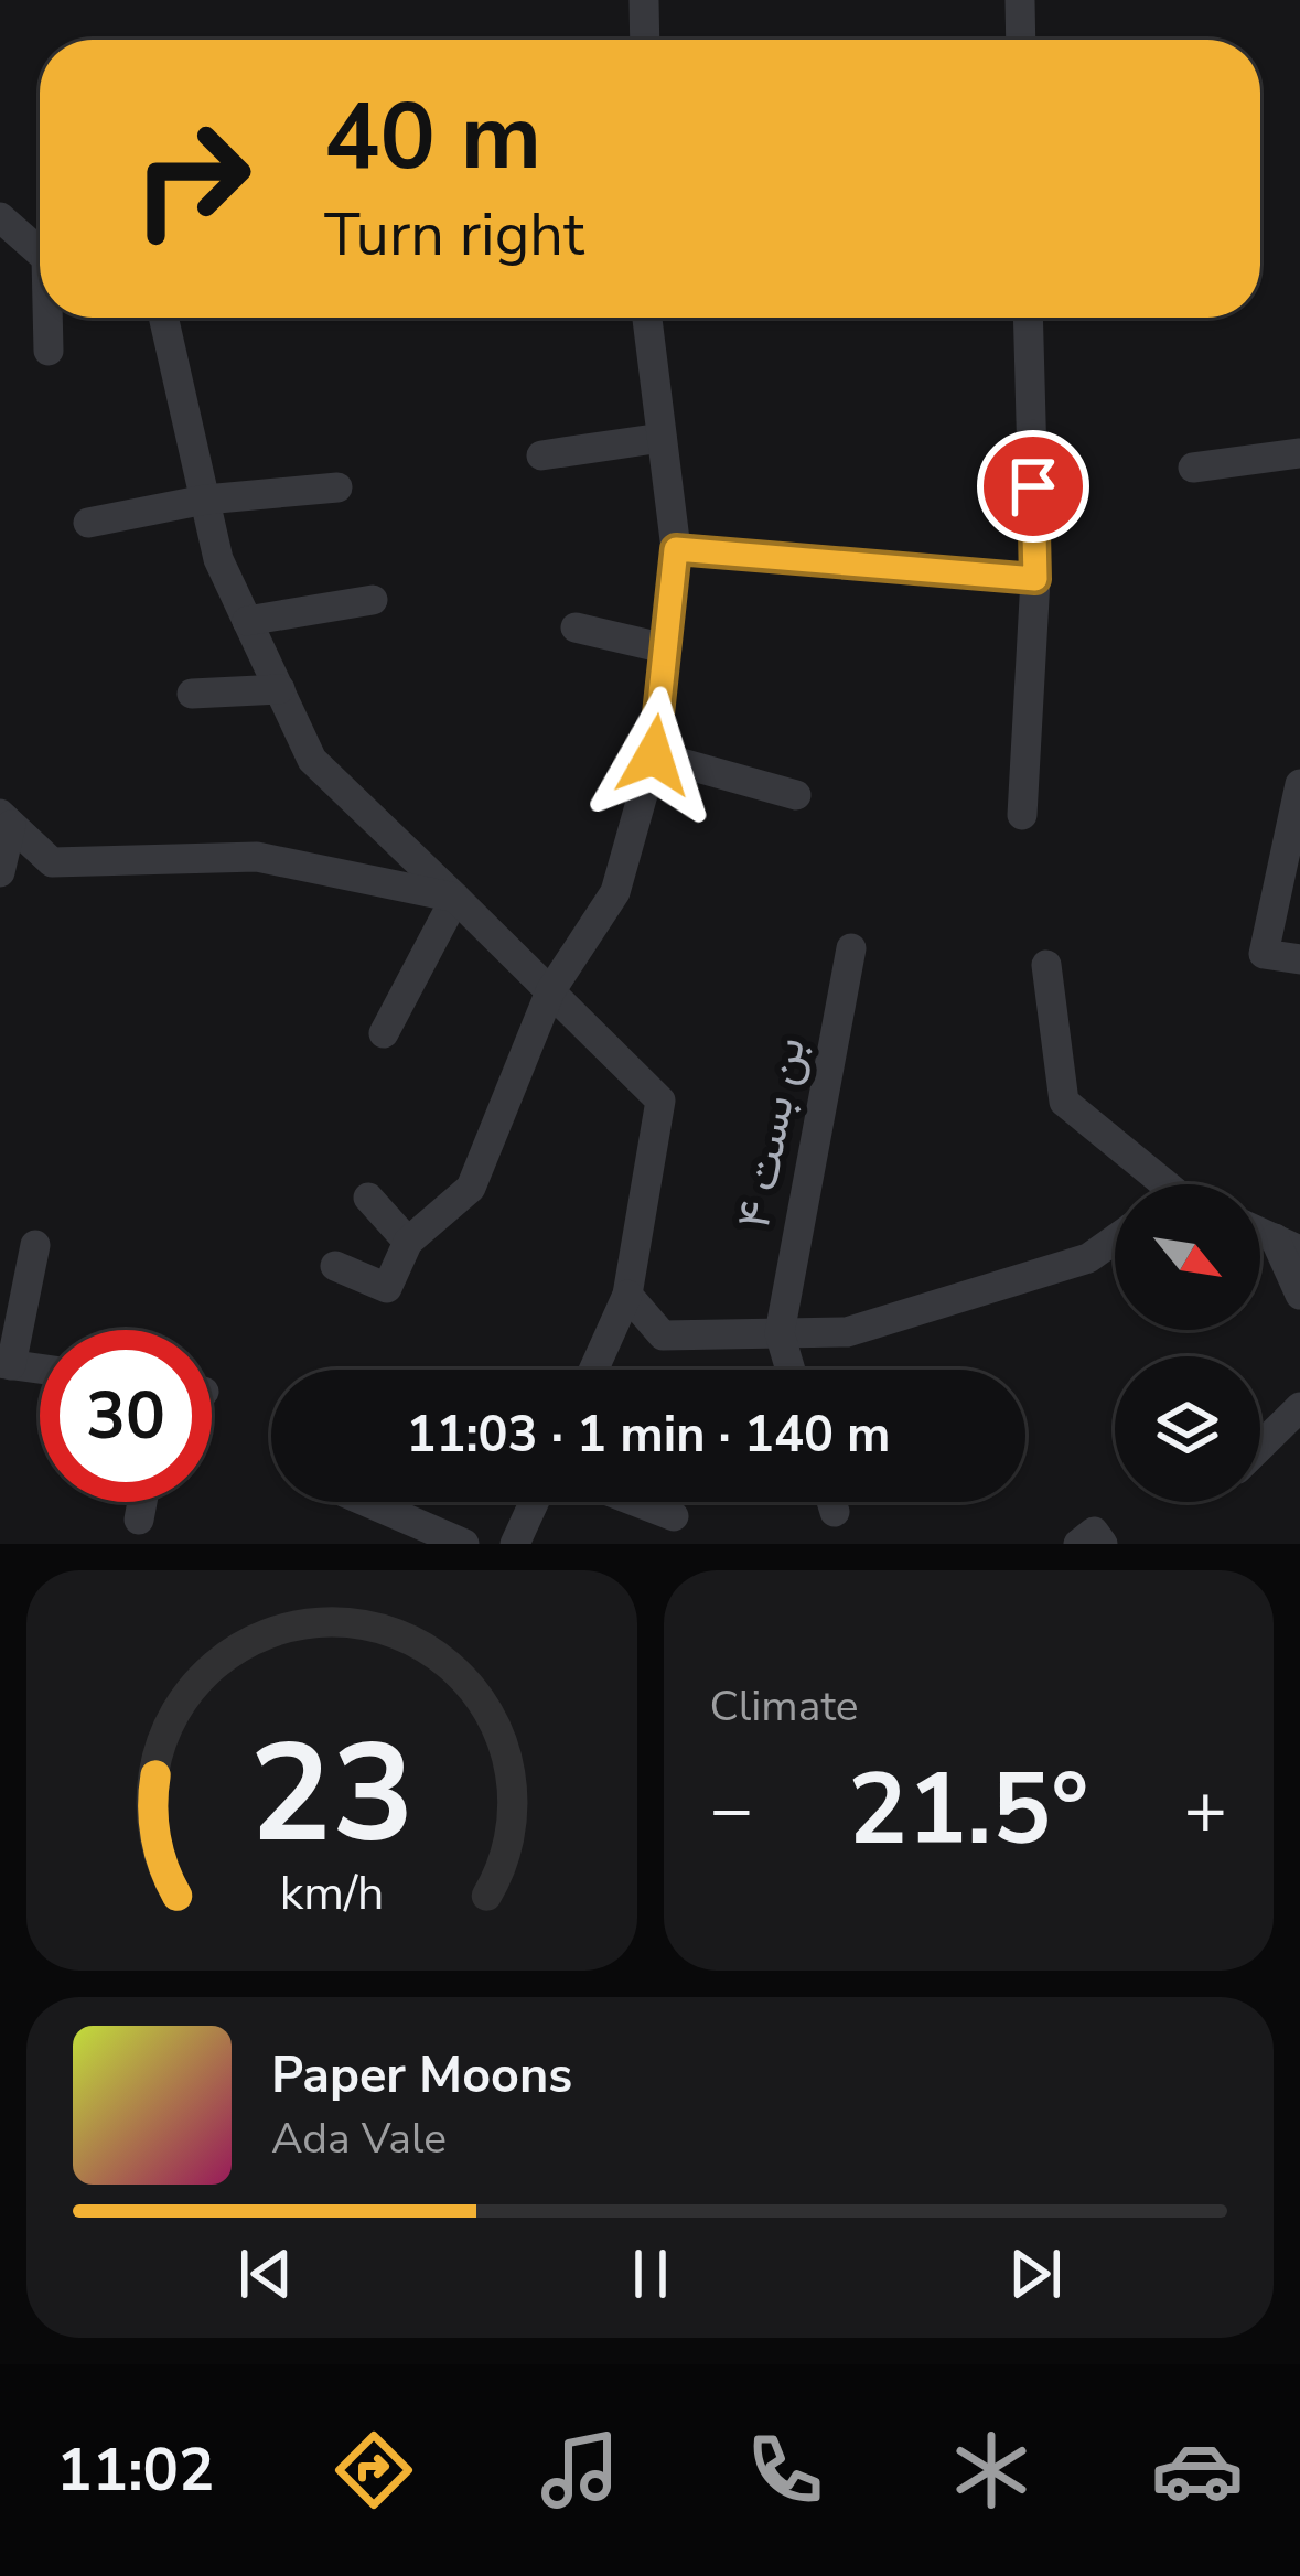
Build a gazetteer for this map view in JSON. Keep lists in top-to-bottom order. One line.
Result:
{"streets":{"street":["بن بست ۴"]},"north":"bottom right","page":{"turn":["40 m","Turn right"],"limit":"30","trip":"11:03 · 1 min · 140 m","tile":"Climate","heat":["−","21.5°","+"],"song":["Paper Moons","Ada Vale"],"tabs":"11:02","gauge":["23","km/h"]}}
